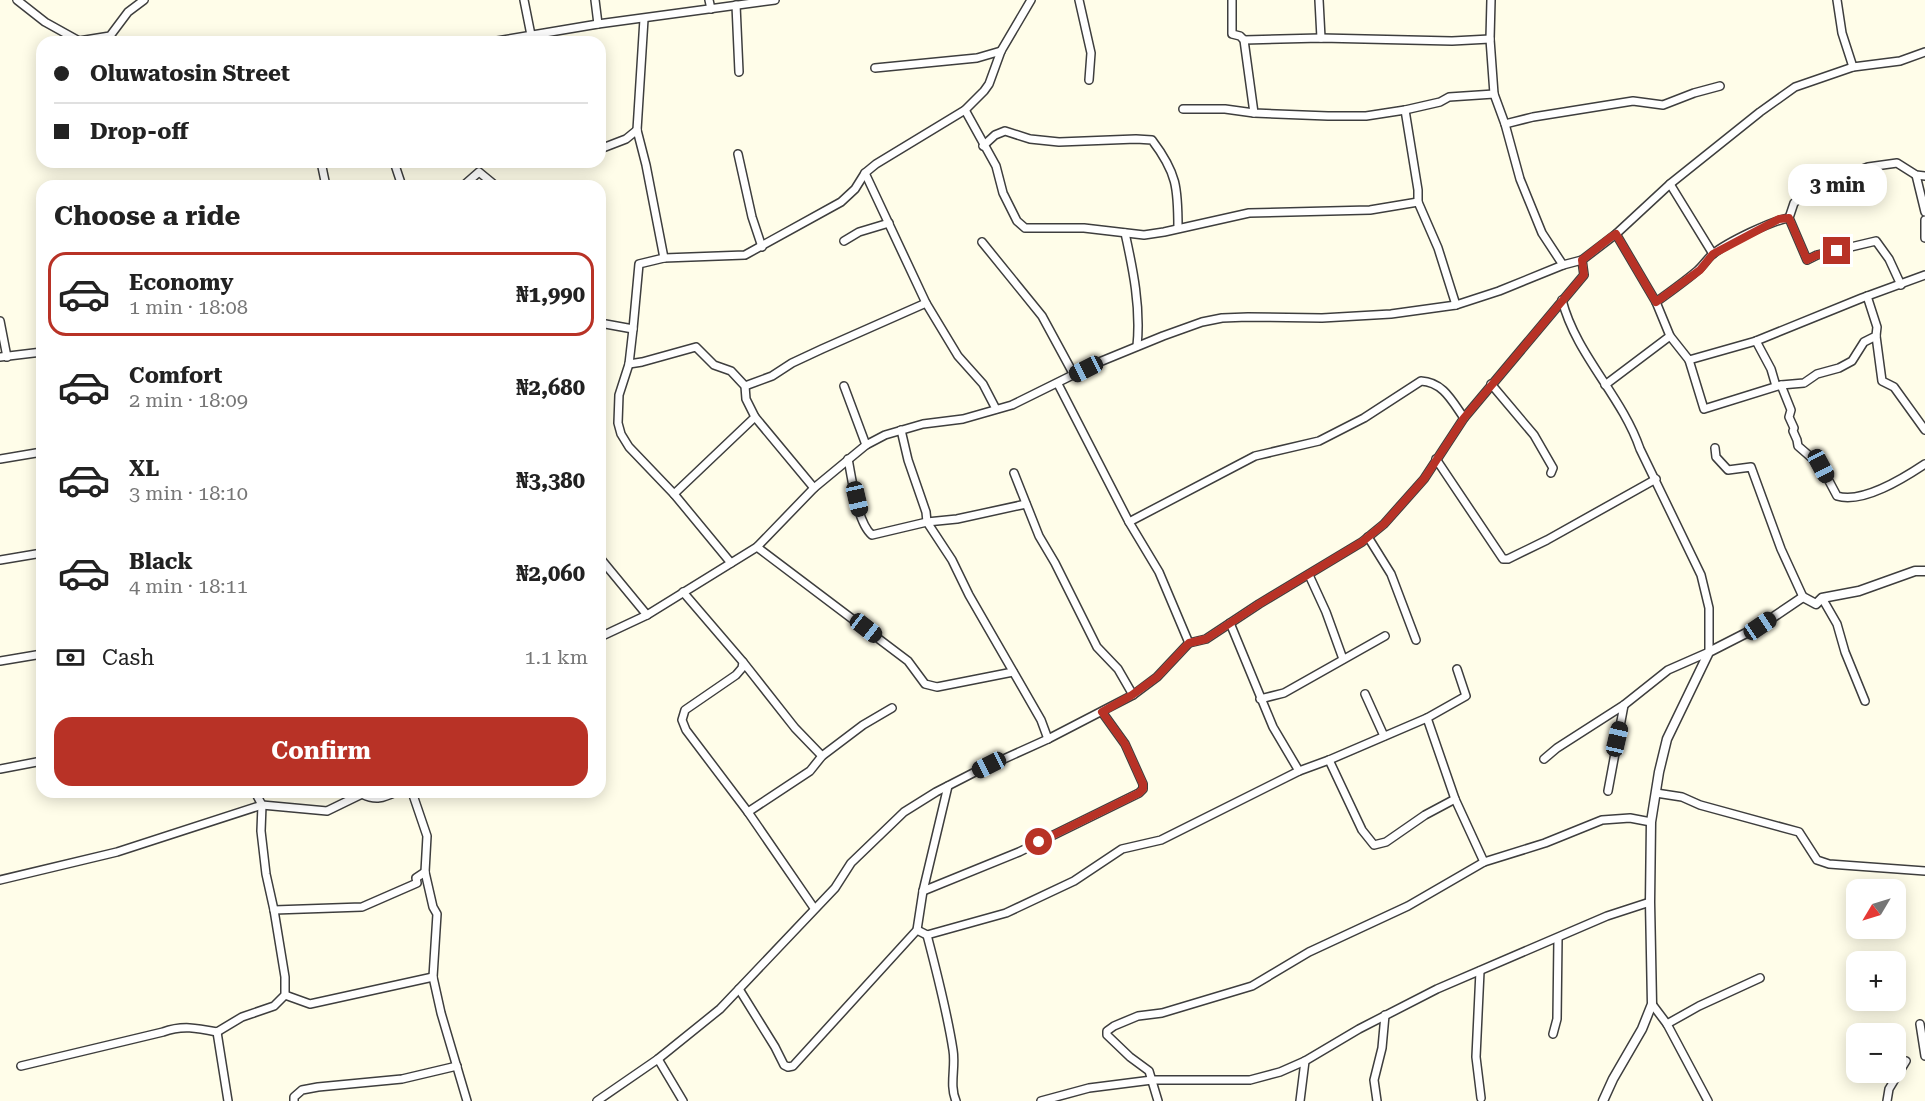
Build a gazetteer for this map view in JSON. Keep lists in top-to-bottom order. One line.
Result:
{"north":"bottom left","page":{"banner":["Oluwatosin Street","Drop-off"],"bubble":"3 min","heading":"Choose a ride","list":[{"name":"Economy","note":"1 min · 18:08","value":"₦1,990"},{"name":"Comfort","note":"2 min · 18:09","value":"₦2,680"},{"name":"XL","note":"3 min · 18:10","value":"₦3,380"},{"name":"Black","note":"4 min · 18:11","value":"₦2,060"}],"pay":["Cash","1.1 km"],"buttons":"Confirm","map_buttons":["+","−"]}}
